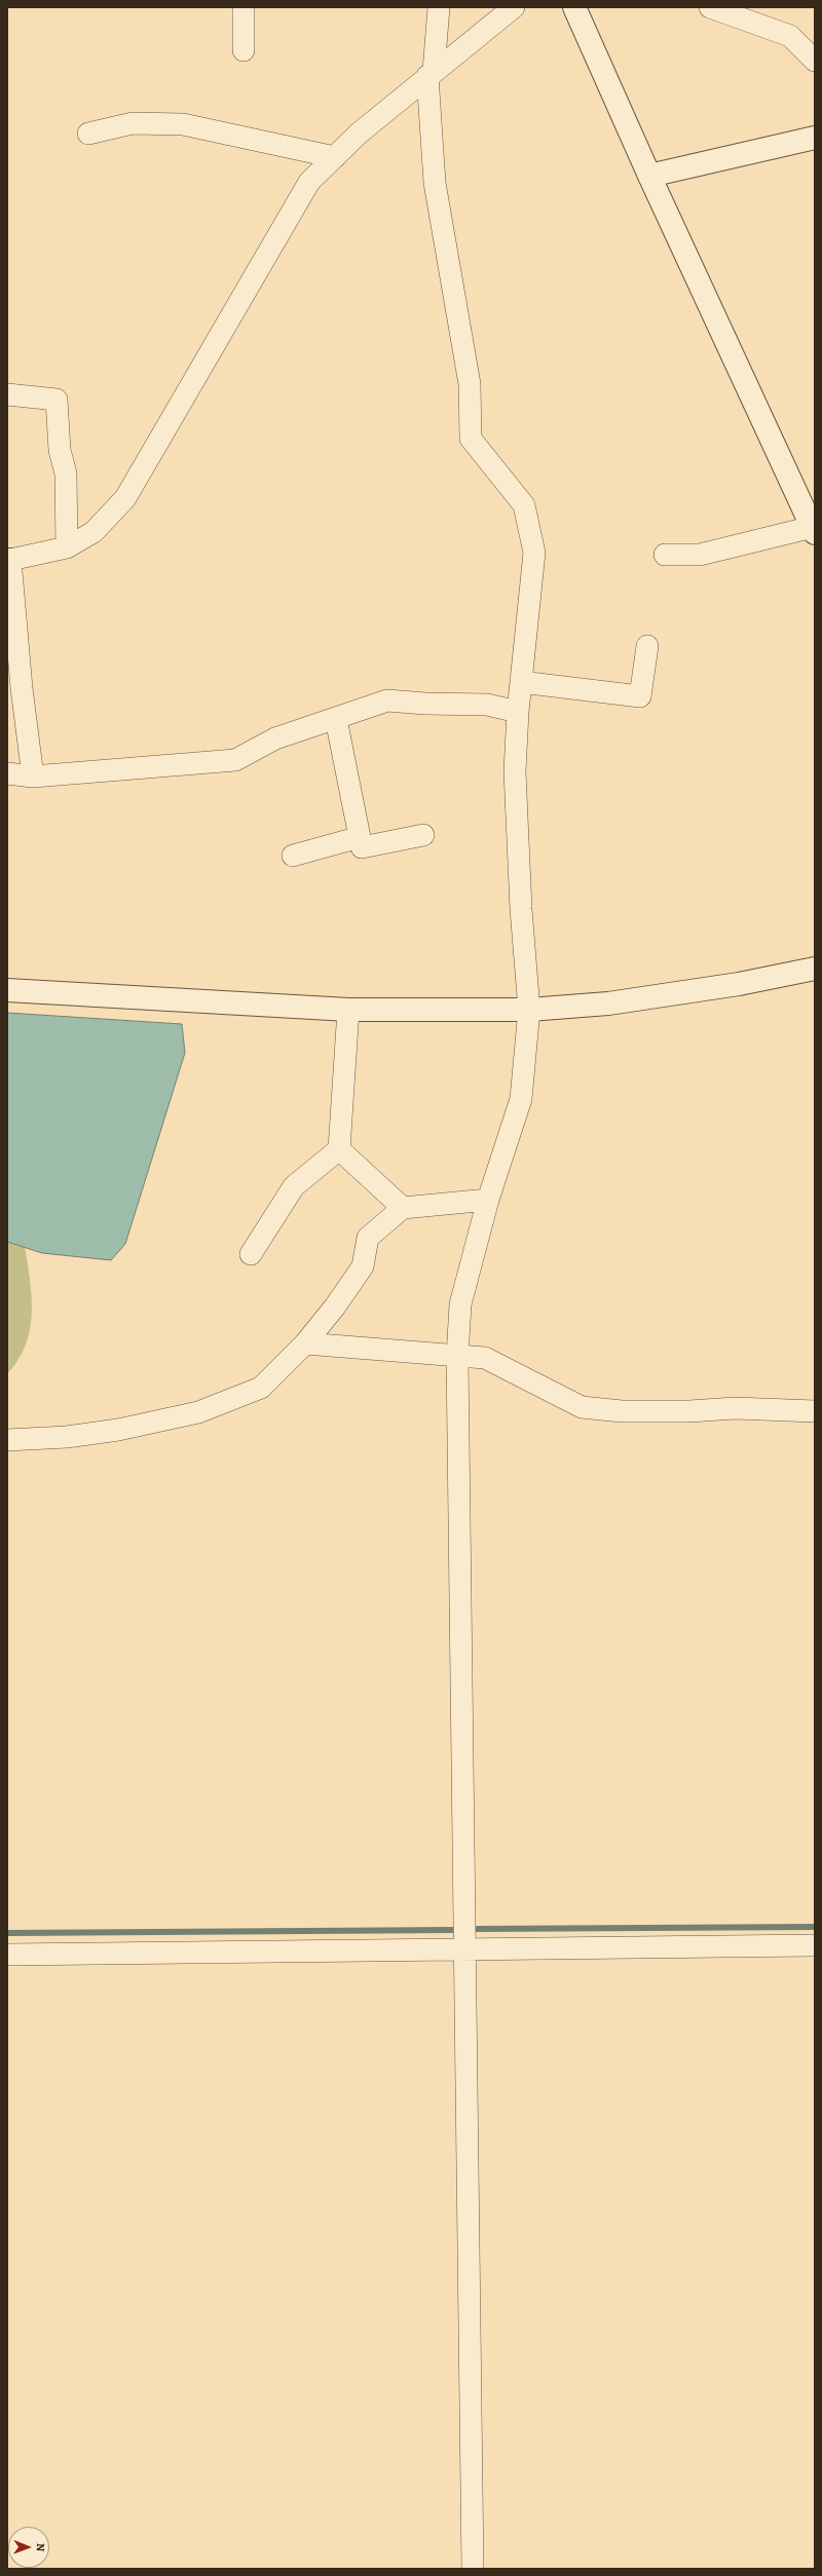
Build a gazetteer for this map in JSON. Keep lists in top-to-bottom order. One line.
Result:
{"north":"right"}
